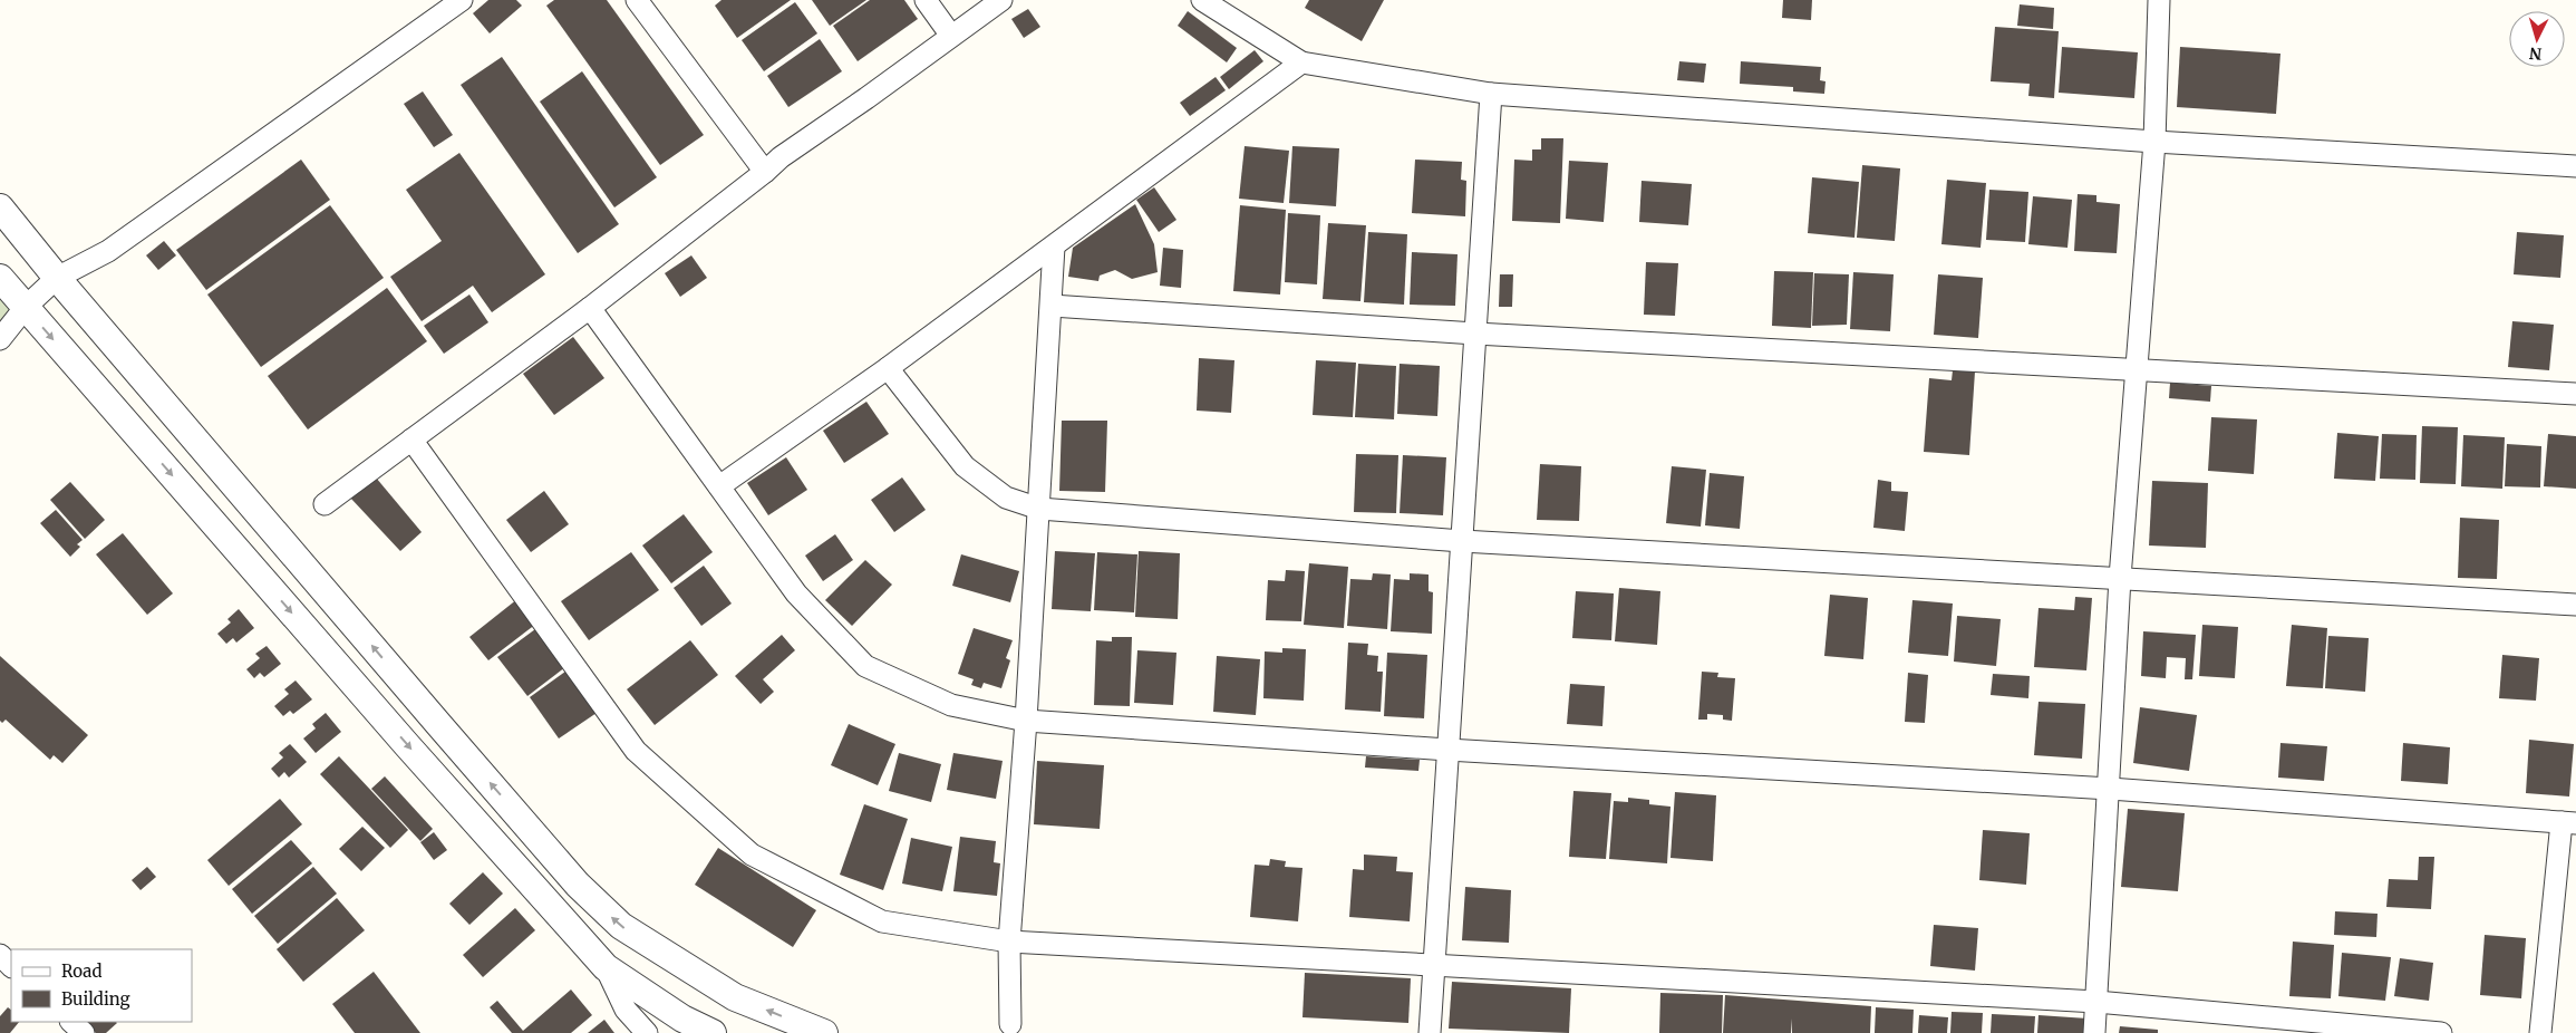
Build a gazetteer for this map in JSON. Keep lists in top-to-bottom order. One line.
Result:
{"legend":["Road","Building"],"north":"bottom"}
